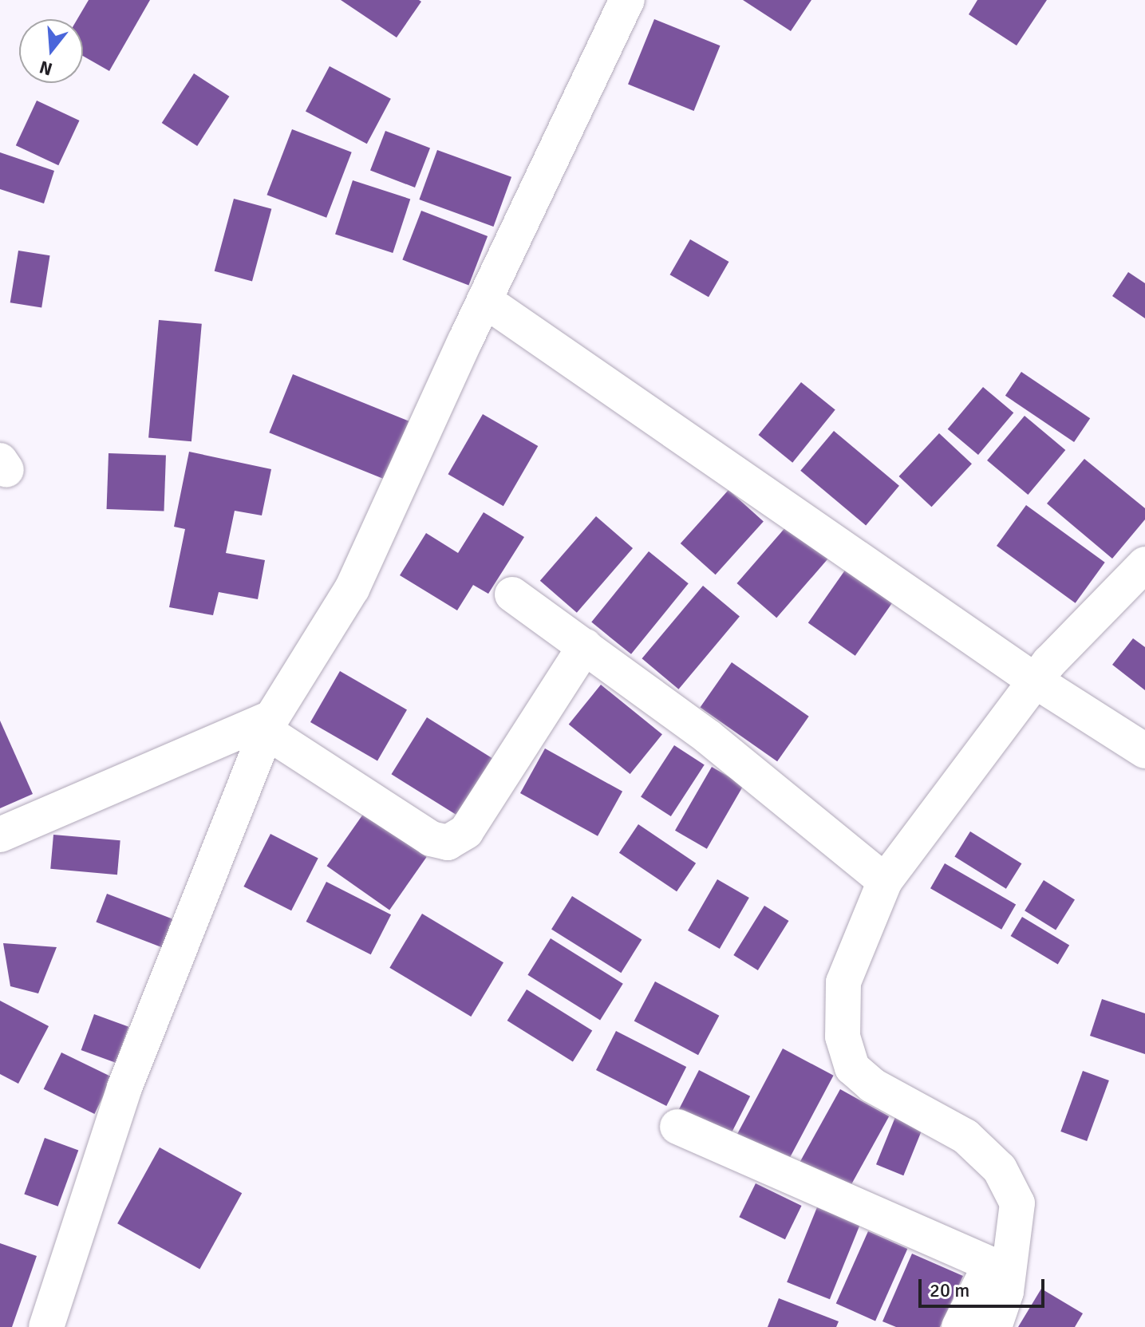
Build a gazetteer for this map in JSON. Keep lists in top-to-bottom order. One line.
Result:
{"scale_bar":"20 m","north":"bottom"}
